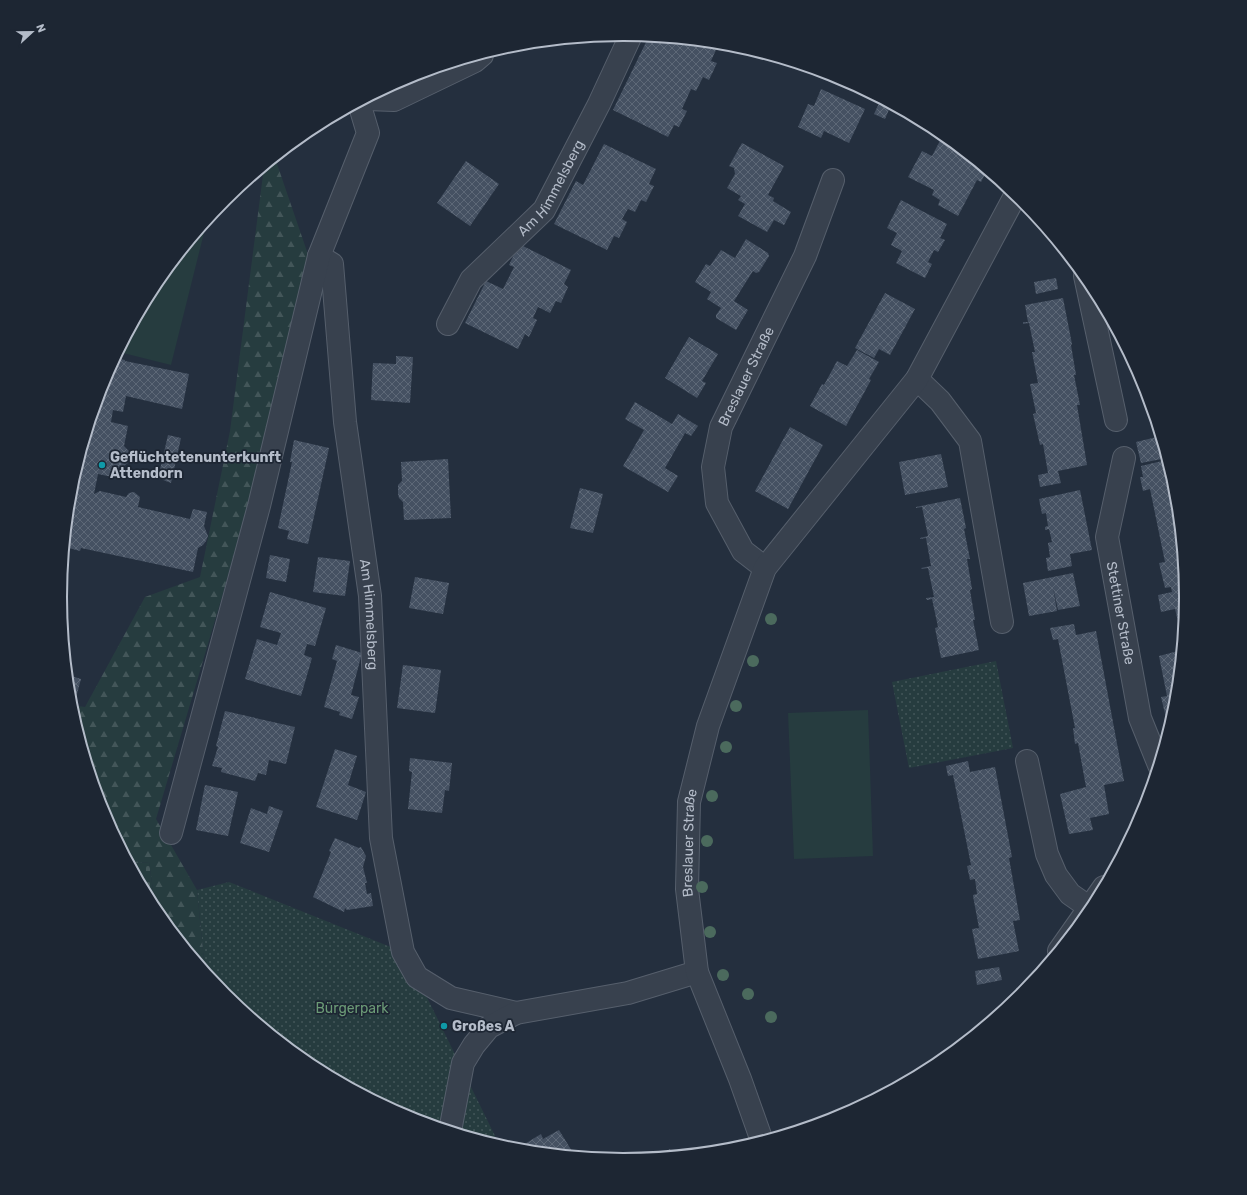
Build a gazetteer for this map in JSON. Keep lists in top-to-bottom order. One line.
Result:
{"streets":{"street":["Am Himmelsberg","Breslauer Straße","Stettiner Straße"]},"parks":["Bürgerpark"],"places":["Geflüchtetenunterkunft Attendorn","Großes A"],"north":"right"}
